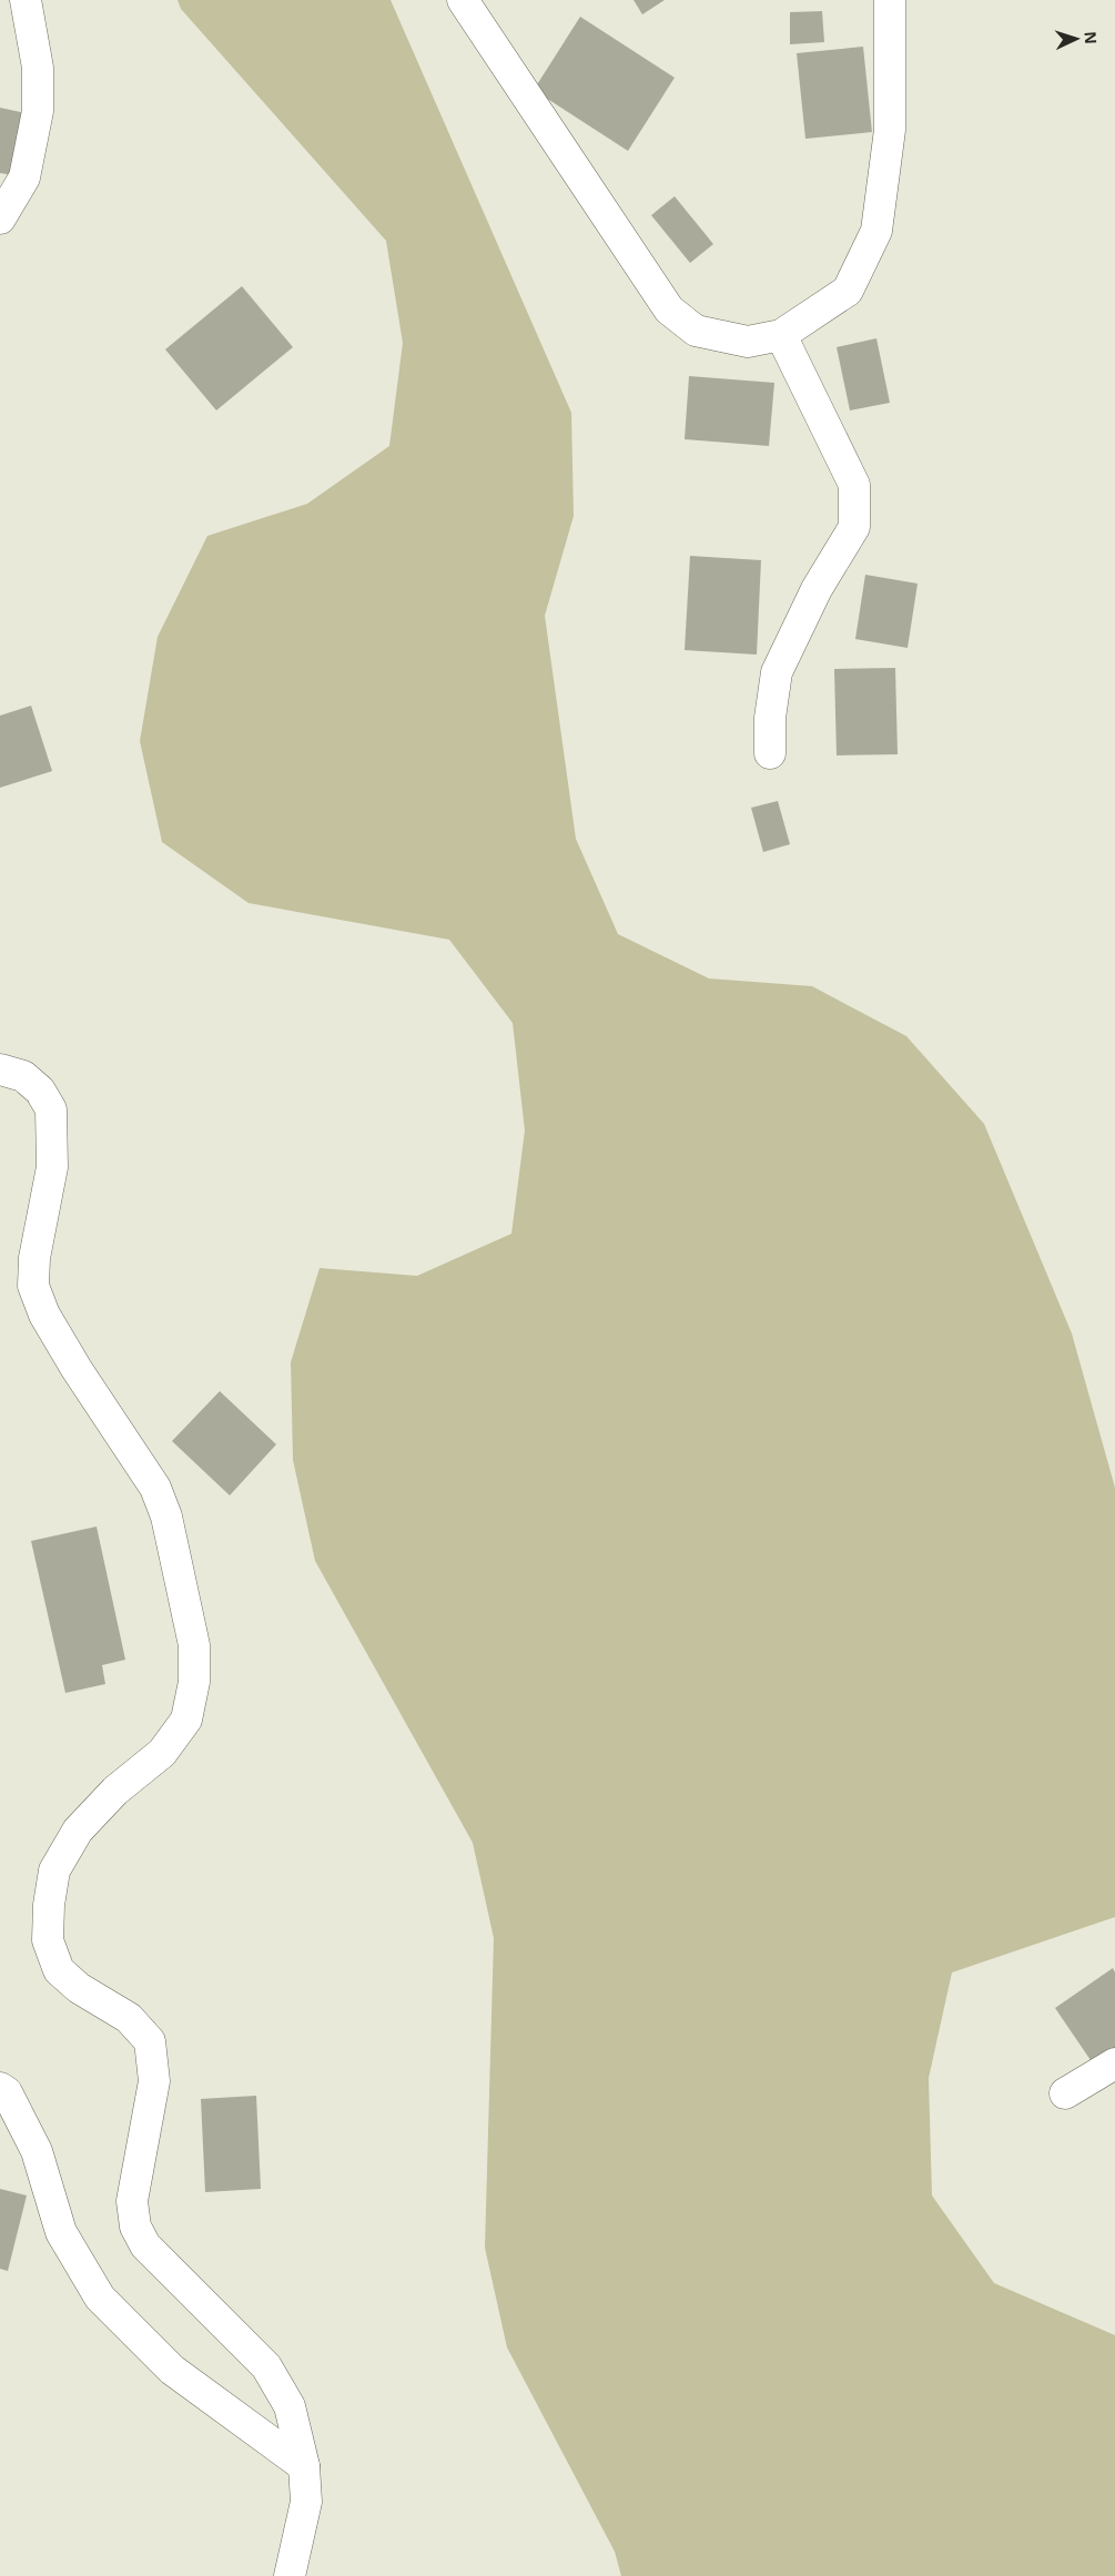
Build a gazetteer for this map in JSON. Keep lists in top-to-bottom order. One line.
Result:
{"north":"right"}
